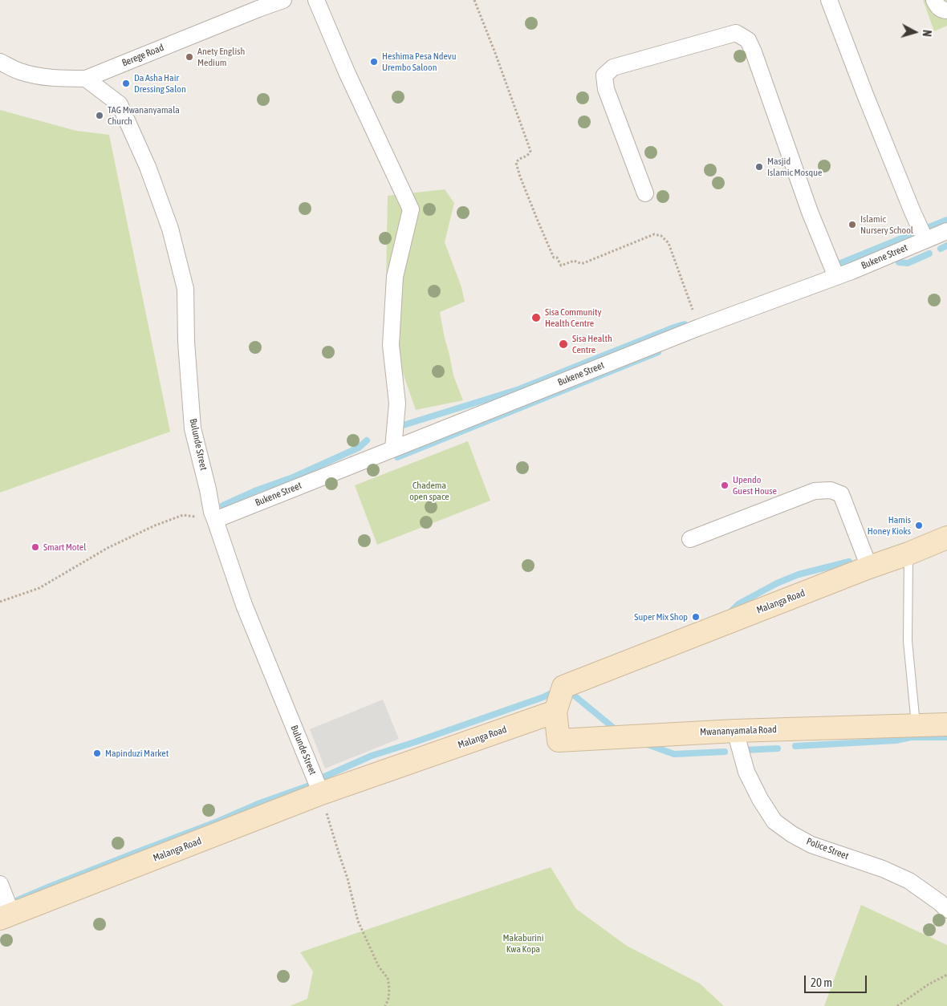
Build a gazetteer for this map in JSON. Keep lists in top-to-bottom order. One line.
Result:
{"streets":{"street":["Berege Road","Bukene Street","Bulunde Street","Malanga Road","Mwananyamala Road","Police Street"]},"crossings":[["Berege Road","Bulunde Street"],["Bukene Street","Bulunde Street"],["Bulunde Street","Malanga Road"],["Malanga Road","Mwananyamala Road"],["Mwananyamala Road","Police Street"]],"parks":["Chadema open space","Makaburini Kwa Kopa"],"places":["Anety English Medium","Heshima Pesa Ndevu Urembo Saloon","Da Asha Hair Dressing Salon","TAG Mwananyamala Church","Masjid Islamic Mosque","Islamic Nursery School","Sisa Community Health Centre","Sisa Health Centre","Upendo Guest House","Hamis Honey Kioks","Smart Motel","Super Mix Shop","Mapinduzi Market"],"scale_bar":"20 m","north":"right"}
